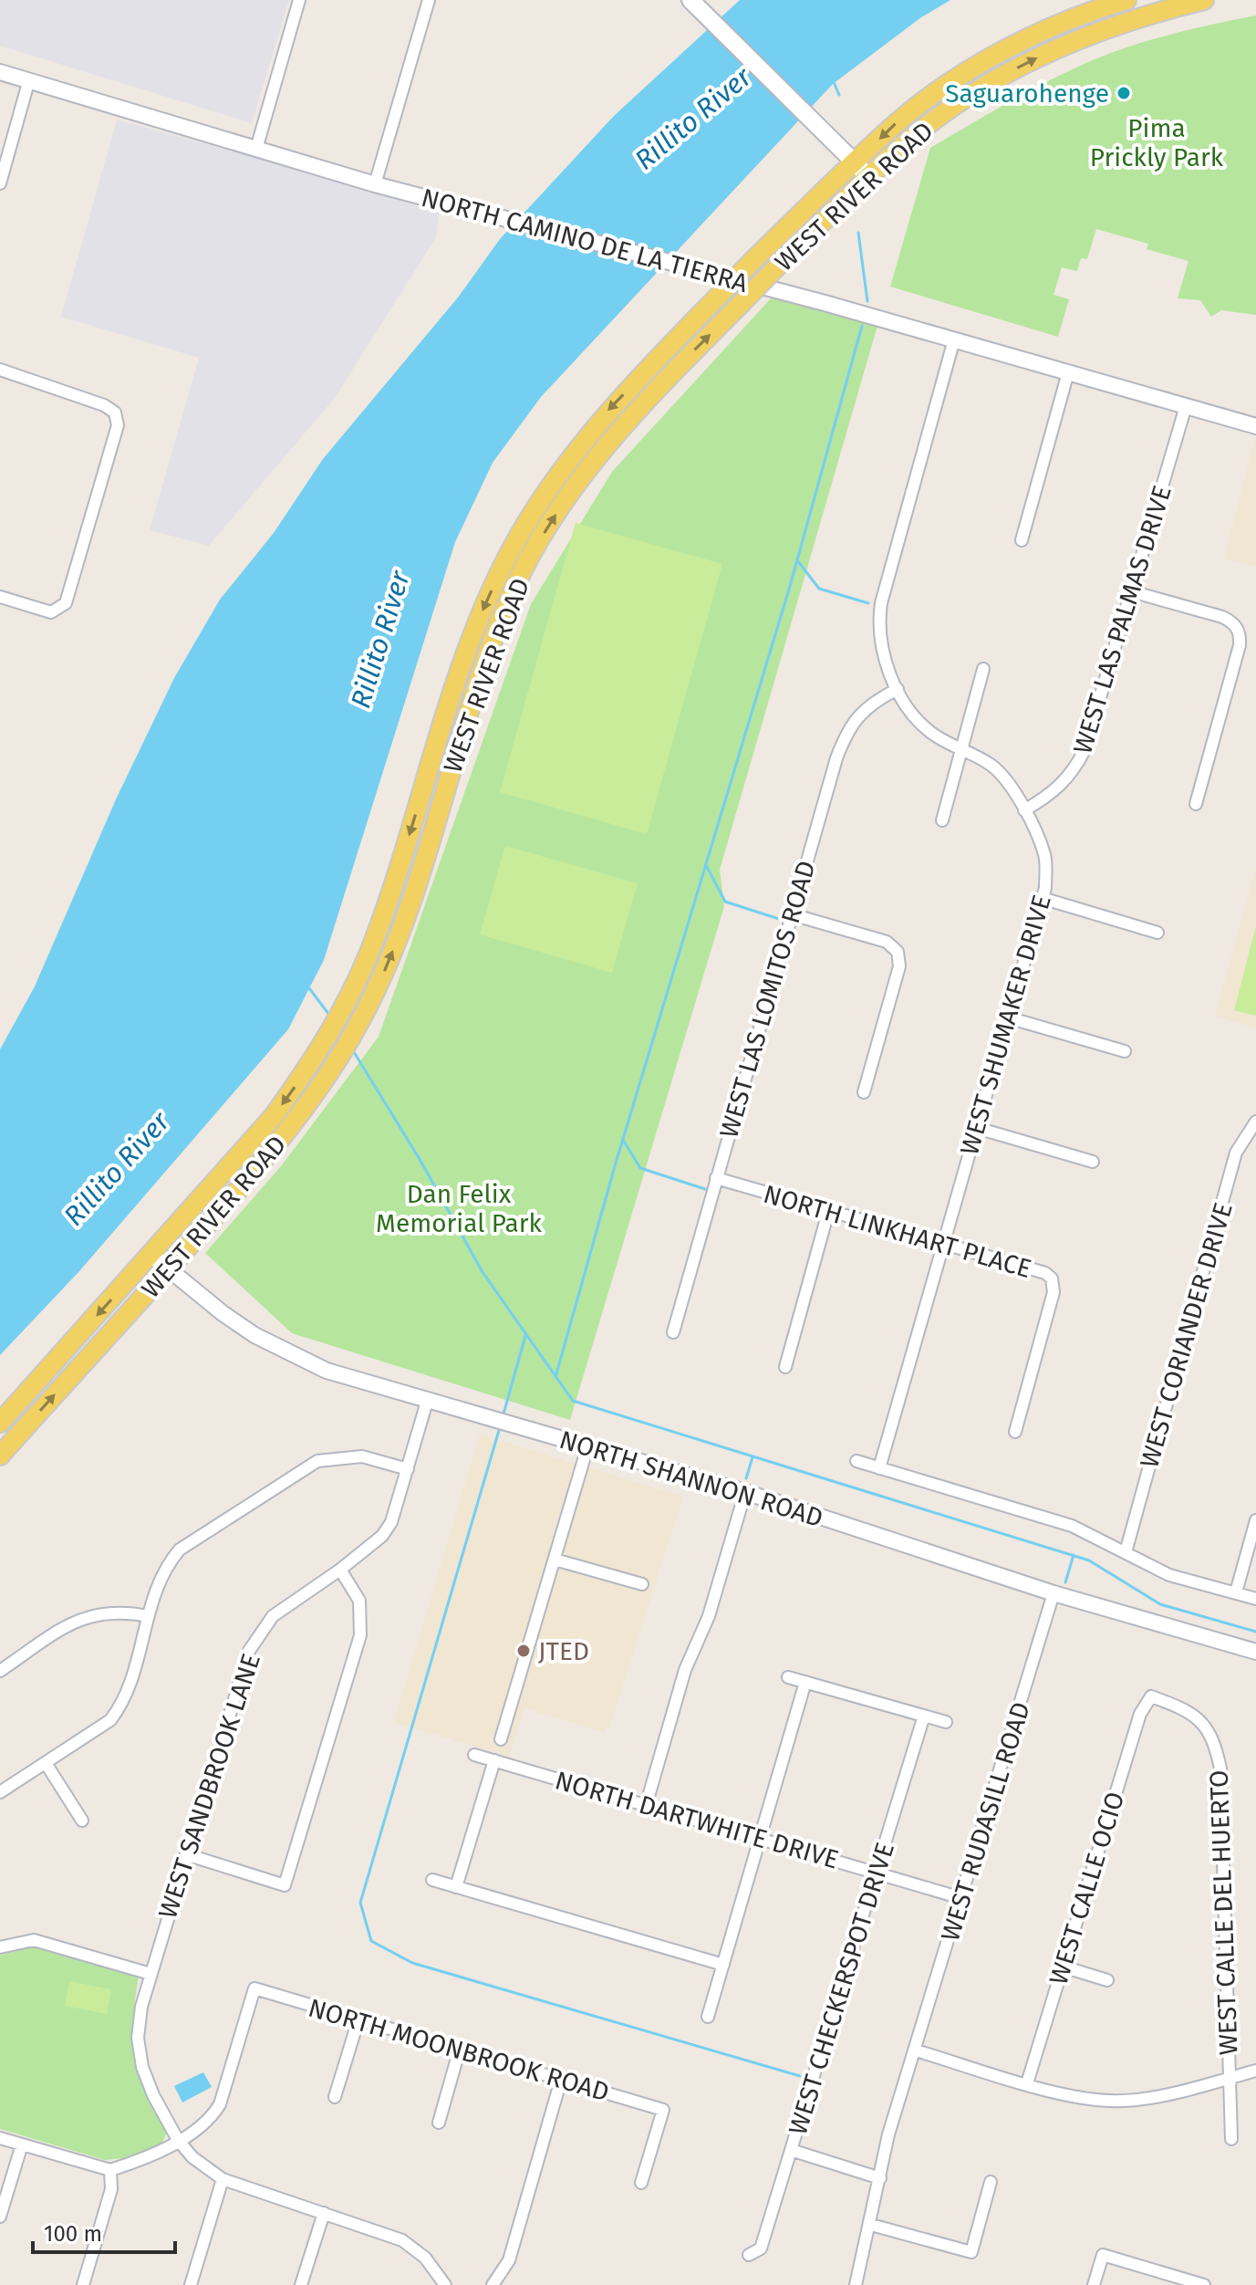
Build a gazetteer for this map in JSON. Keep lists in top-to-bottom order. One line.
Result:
{"streets":{"main road":["WEST RIVER ROAD"],"street":["NORTH CAMINO DE LA TIERRA","WEST LAS PALMAS DRIVE","WEST LAS LOMITOS ROAD","WEST SHUMAKER DRIVE","NORTH LINKHART PLACE","WEST CORIANDER DRIVE","NORTH SHANNON ROAD","WEST SANDBROOK LANE","NORTH DARTWHITE DRIVE","WEST RUDASILL ROAD","WEST CALLE OCIO","WEST CALLE DEL HUERTO","WEST CHECKERSPOT DRIVE","NORTH MOONBROOK ROAD"]},"crossings":[["WEST RIVER ROAD","NORTH SHANNON ROAD"],["NORTH CAMINO DE LA TIERRA","WEST LAS PALMAS DRIVE"],["NORTH CAMINO DE LA TIERRA","WEST SHUMAKER DRIVE"],["WEST LAS PALMAS DRIVE","WEST SHUMAKER DRIVE"],["WEST LAS LOMITOS ROAD","WEST SHUMAKER DRIVE"],["WEST LAS LOMITOS ROAD","NORTH LINKHART PLACE"],["WEST SHUMAKER DRIVE","NORTH LINKHART PLACE"],["NORTH SHANNON ROAD","WEST SANDBROOK LANE"],["NORTH SHANNON ROAD","WEST RUDASILL ROAD"],["WEST SANDBROOK LANE","NORTH MOONBROOK ROAD"],["NORTH DARTWHITE DRIVE","WEST RUDASILL ROAD"],["NORTH DARTWHITE DRIVE","WEST CHECKERSPOT DRIVE"],["WEST CALLE OCIO","WEST CALLE DEL HUERTO"]],"water":["Rillito River"],"parks":["Pima Prickly Park","Dan Felix Memorial Park"],"places":["Saguarohenge","JTED"],"scale_bar":"100 m"}
